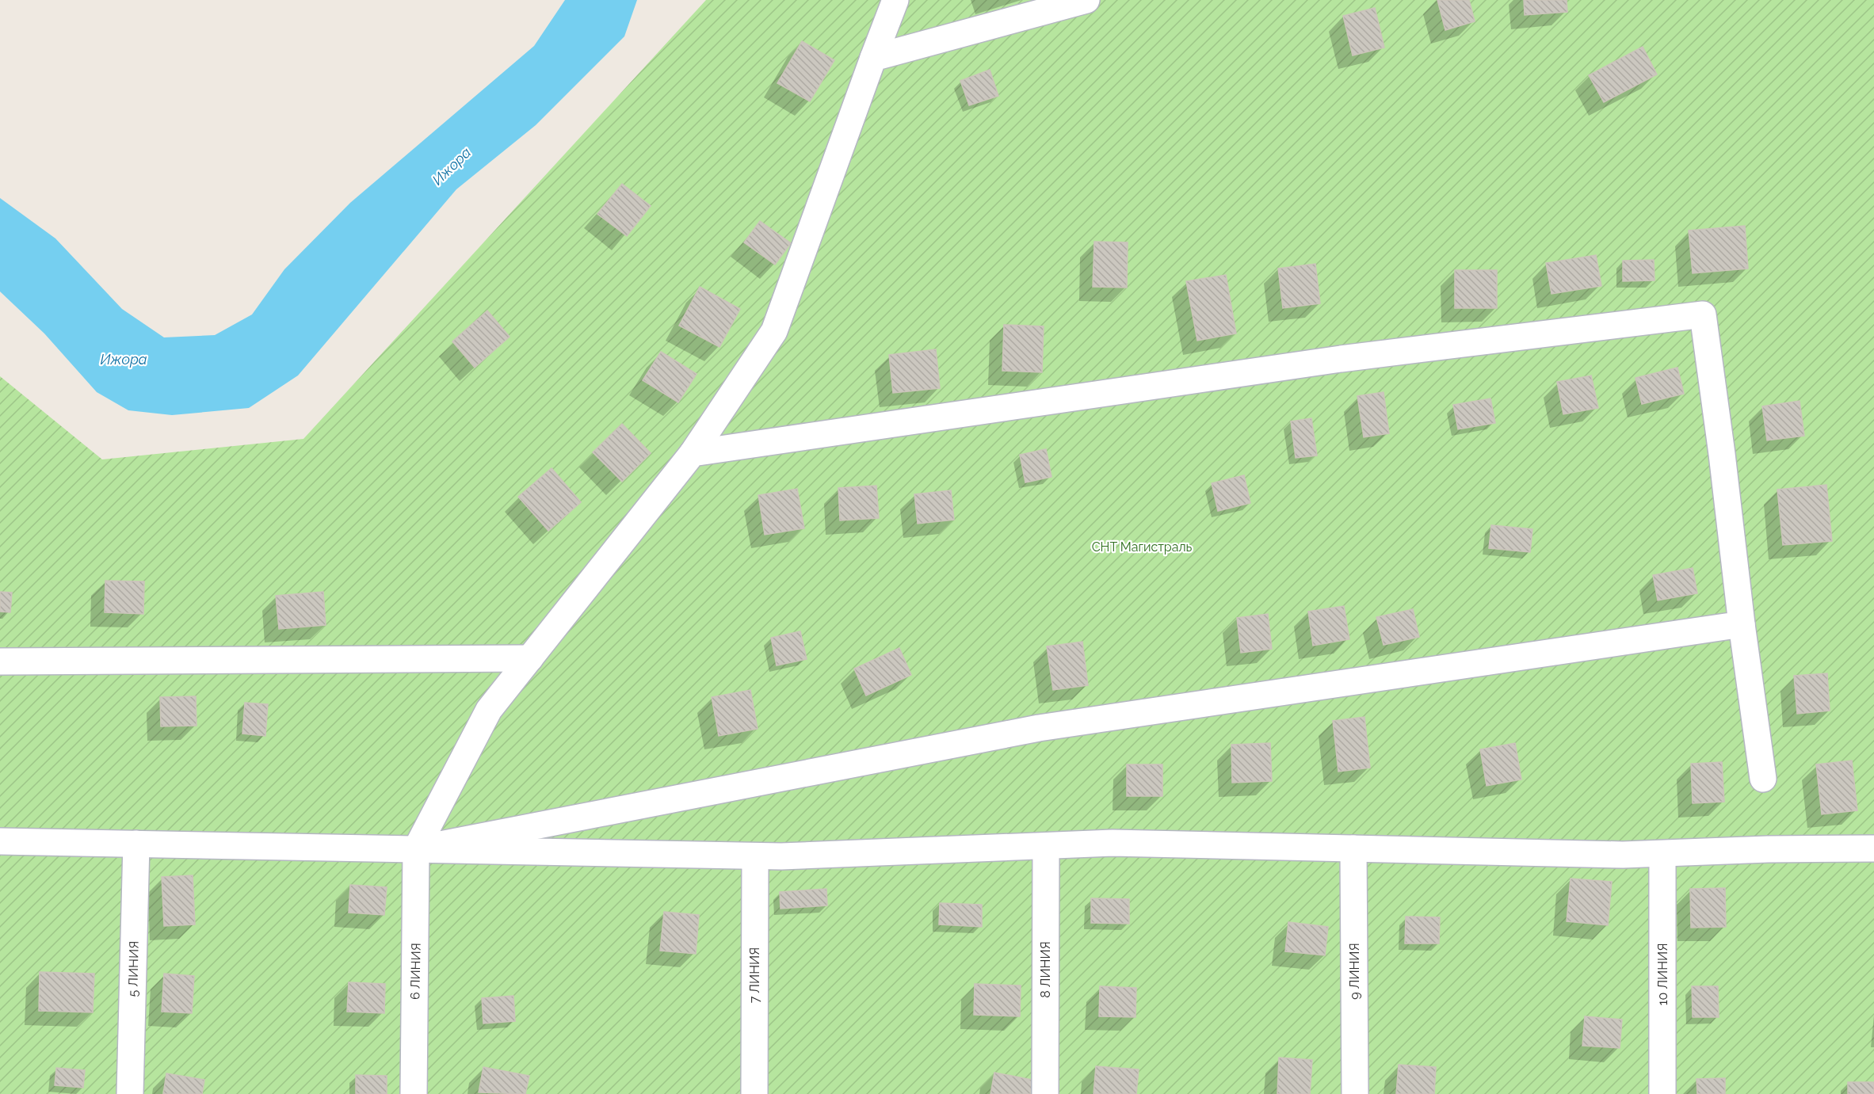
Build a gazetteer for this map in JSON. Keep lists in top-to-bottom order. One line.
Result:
{"streets":{"lane":["5 ЛИНИЯ","8 ЛИНИЯ","6 ЛИНИЯ","9 ЛИНИЯ","10 ЛИНИЯ","7 ЛИНИЯ"]},"water":["Ижора"],"parks":["СНТ Магистраль"]}
